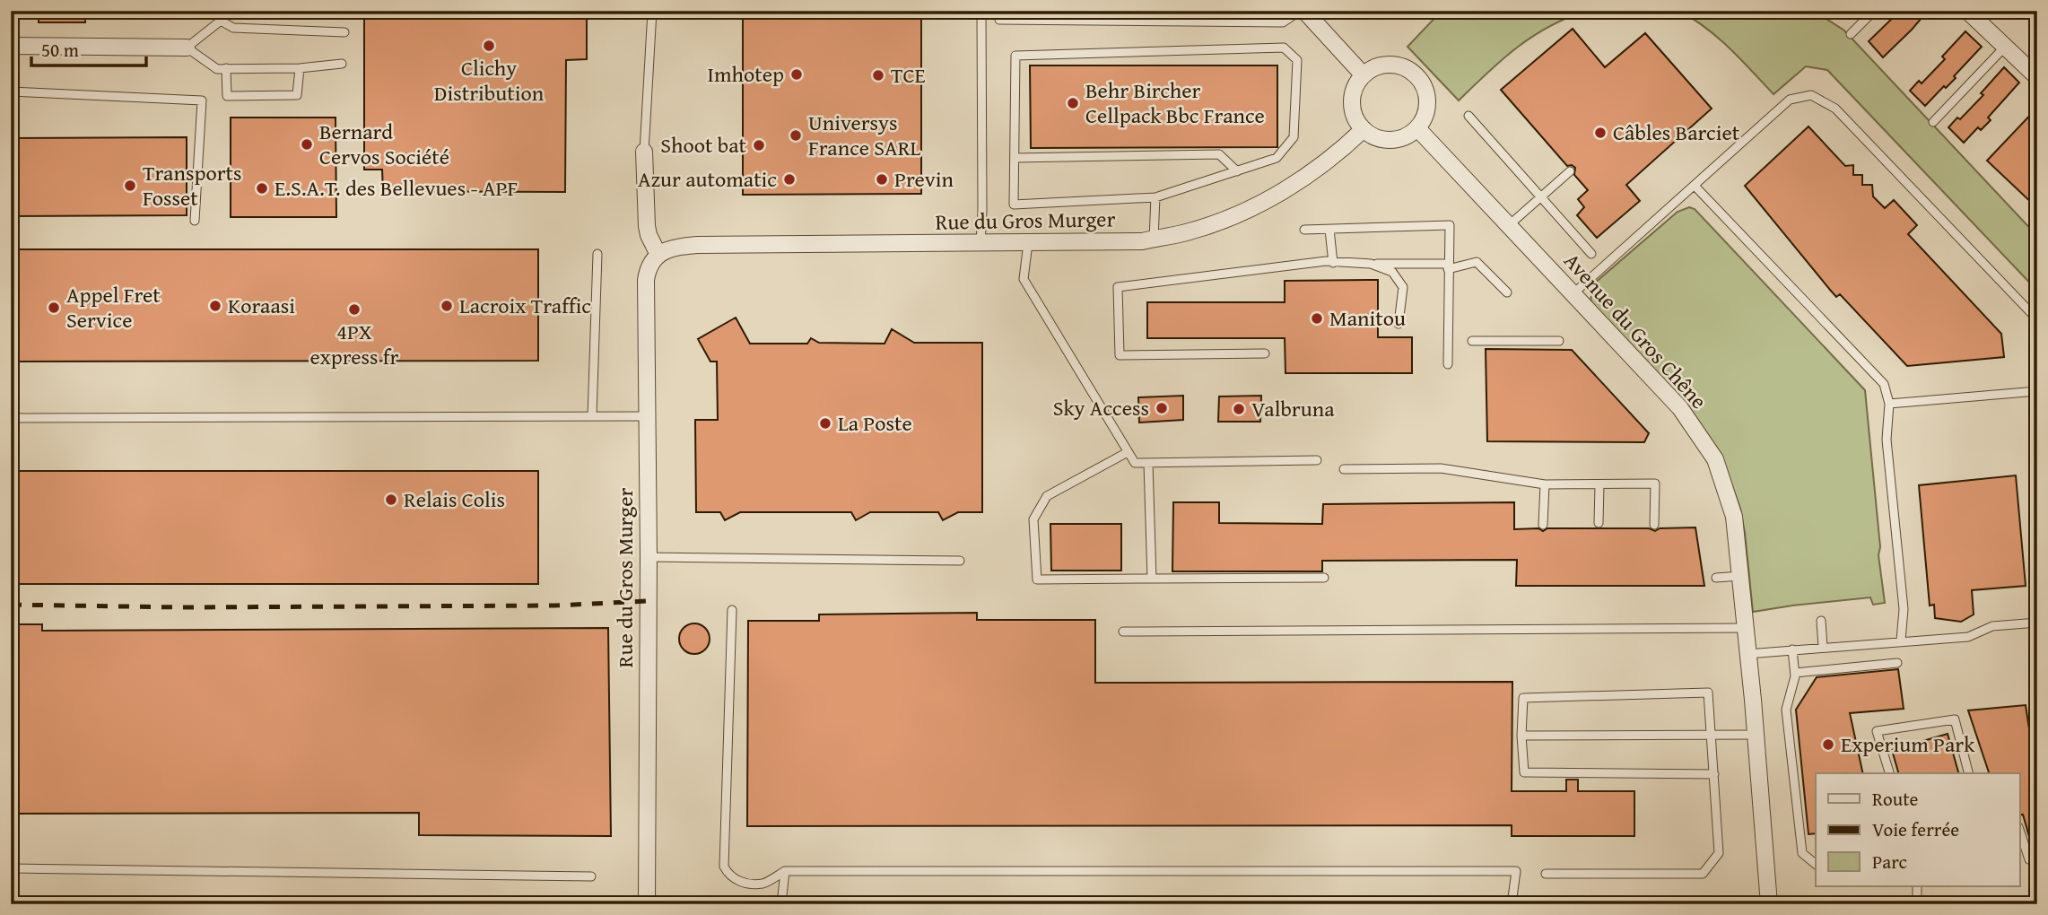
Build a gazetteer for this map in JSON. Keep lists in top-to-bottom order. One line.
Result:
{"streets":{"street":["Rue du Gros Murger","Avenue du Gros Chêne"]},"crossings":[["Rue du Gros Murger","Avenue du Gros Chêne"]],"places":["Clichy Distribution","Imhotep","TCE","Behr Bircher Cellpack Bbc France","Câbles Barciet","Universys France SARL","Bernard Cervos Société","Shoot bat","Azur automatic","Previn","Transports Fosset","E.S.A.T. des Bellevues - APF","Koraasi","Lacroix Traffic","Appel Fret Service","4PX express fr","Manitou","Sky Access","Valbruna","La Poste","Relais Colis","Experium Park"],"legend":["Route","Voie ferrée","Parc"],"scale_bar":"50 m"}
